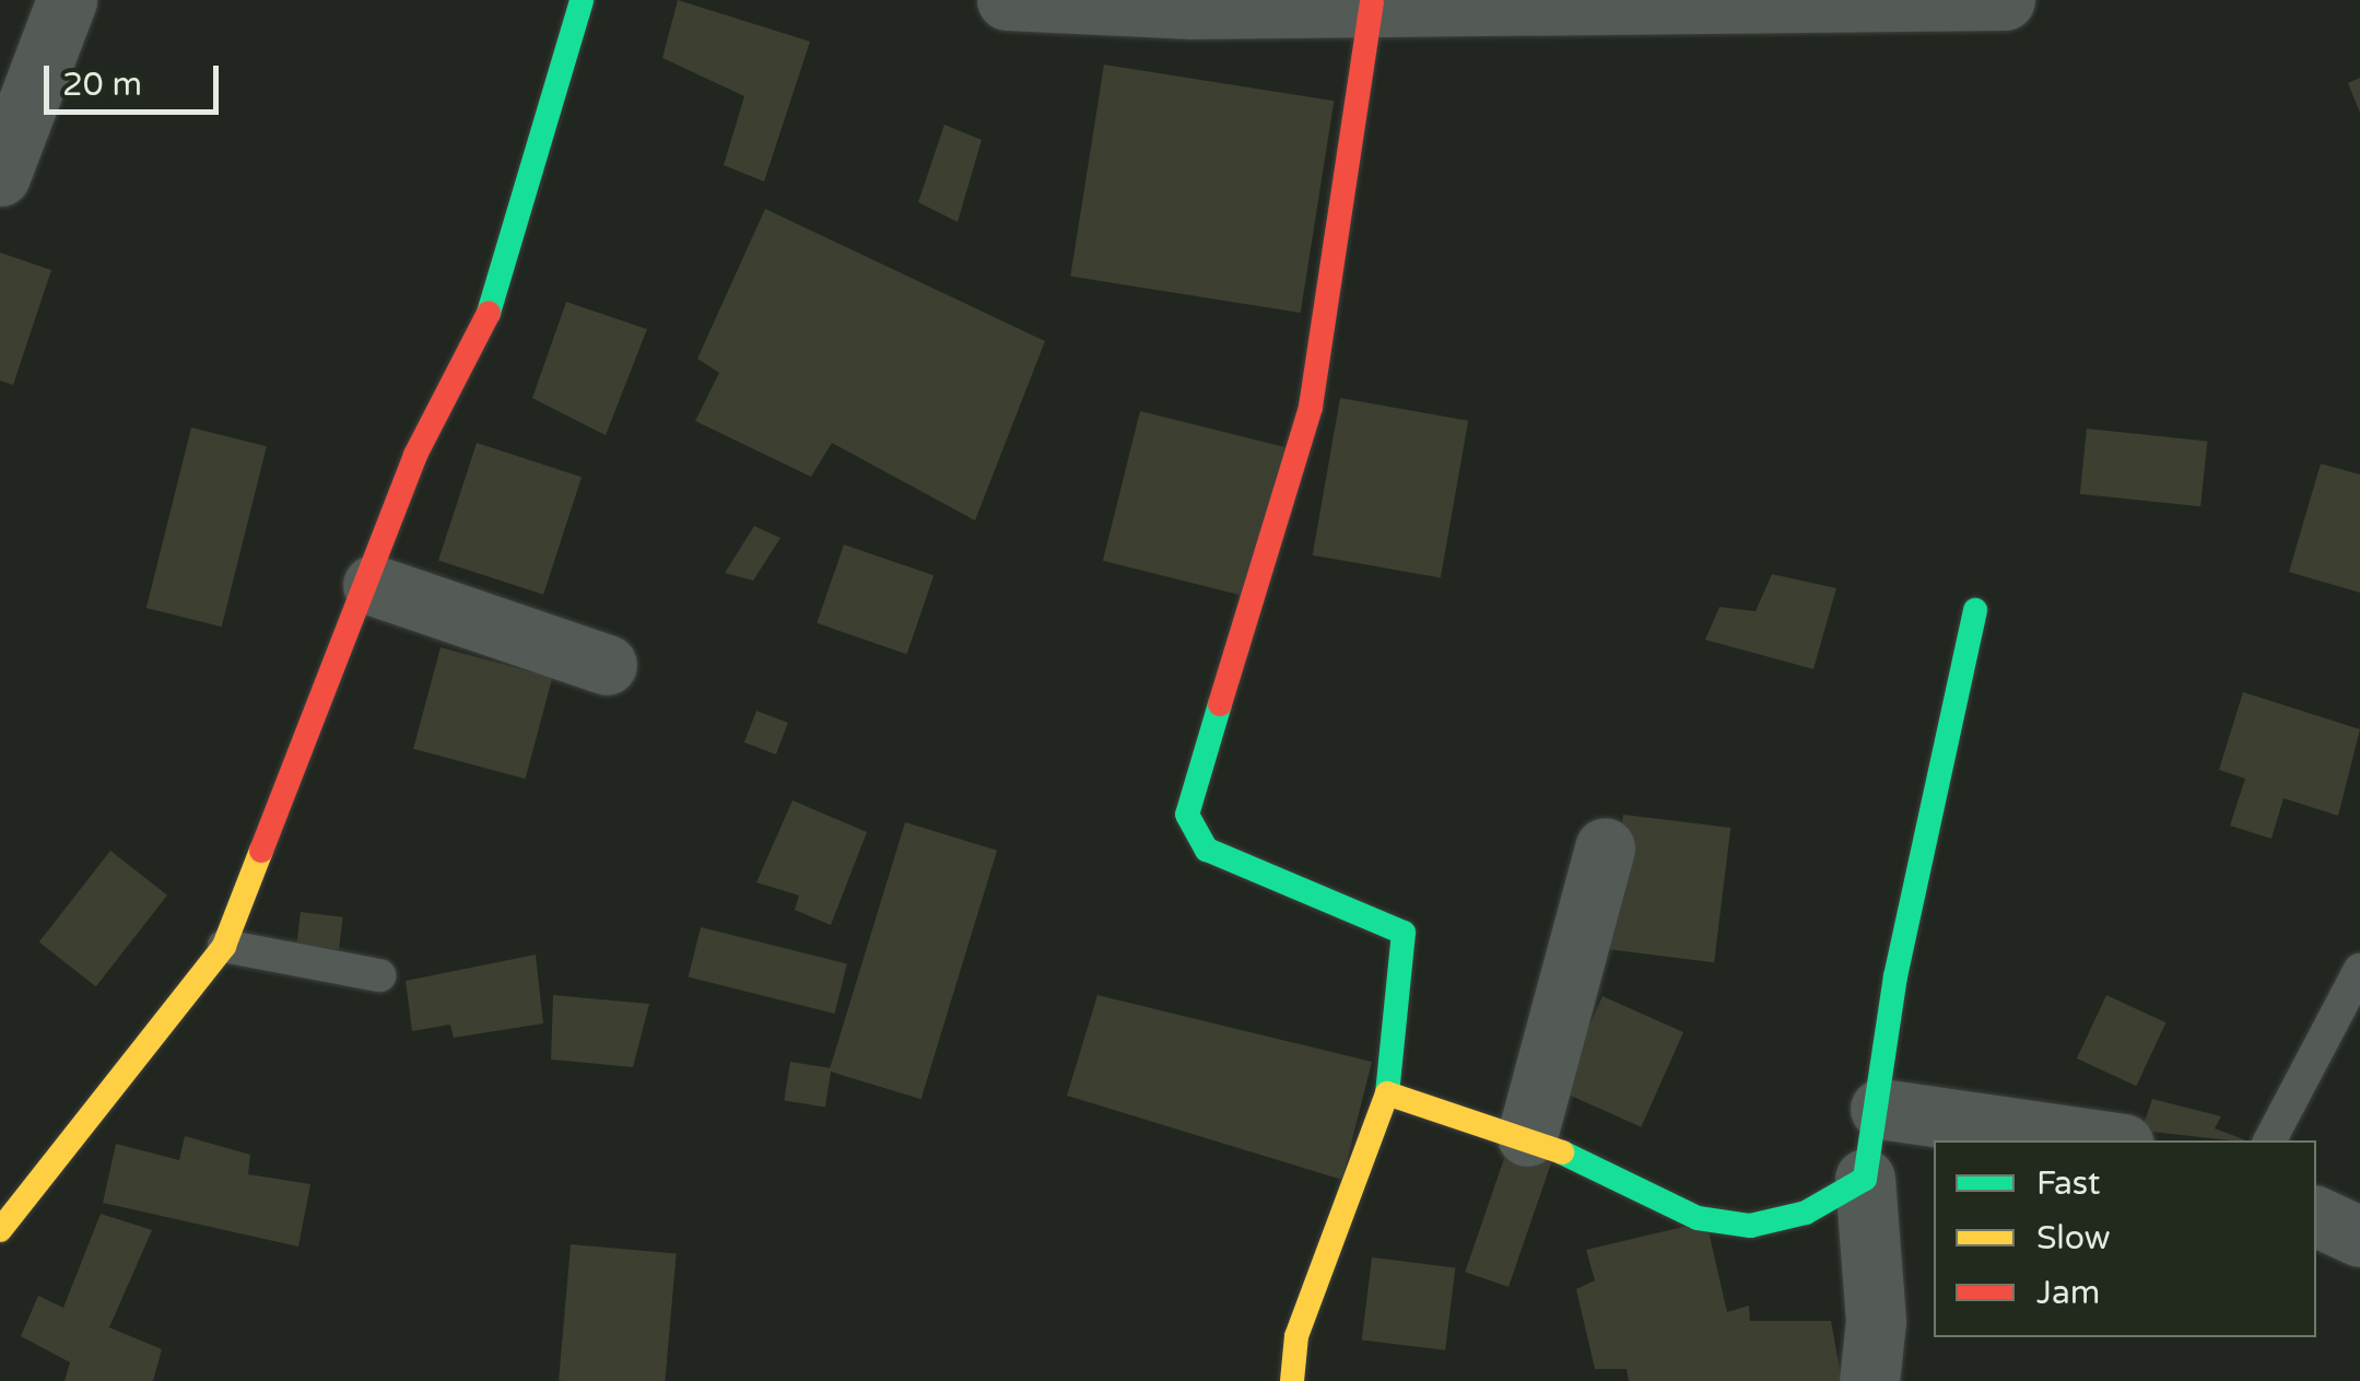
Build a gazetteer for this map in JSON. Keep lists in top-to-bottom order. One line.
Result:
{"legend":["Fast","Slow","Jam"],"scale_bar":"20 m"}
